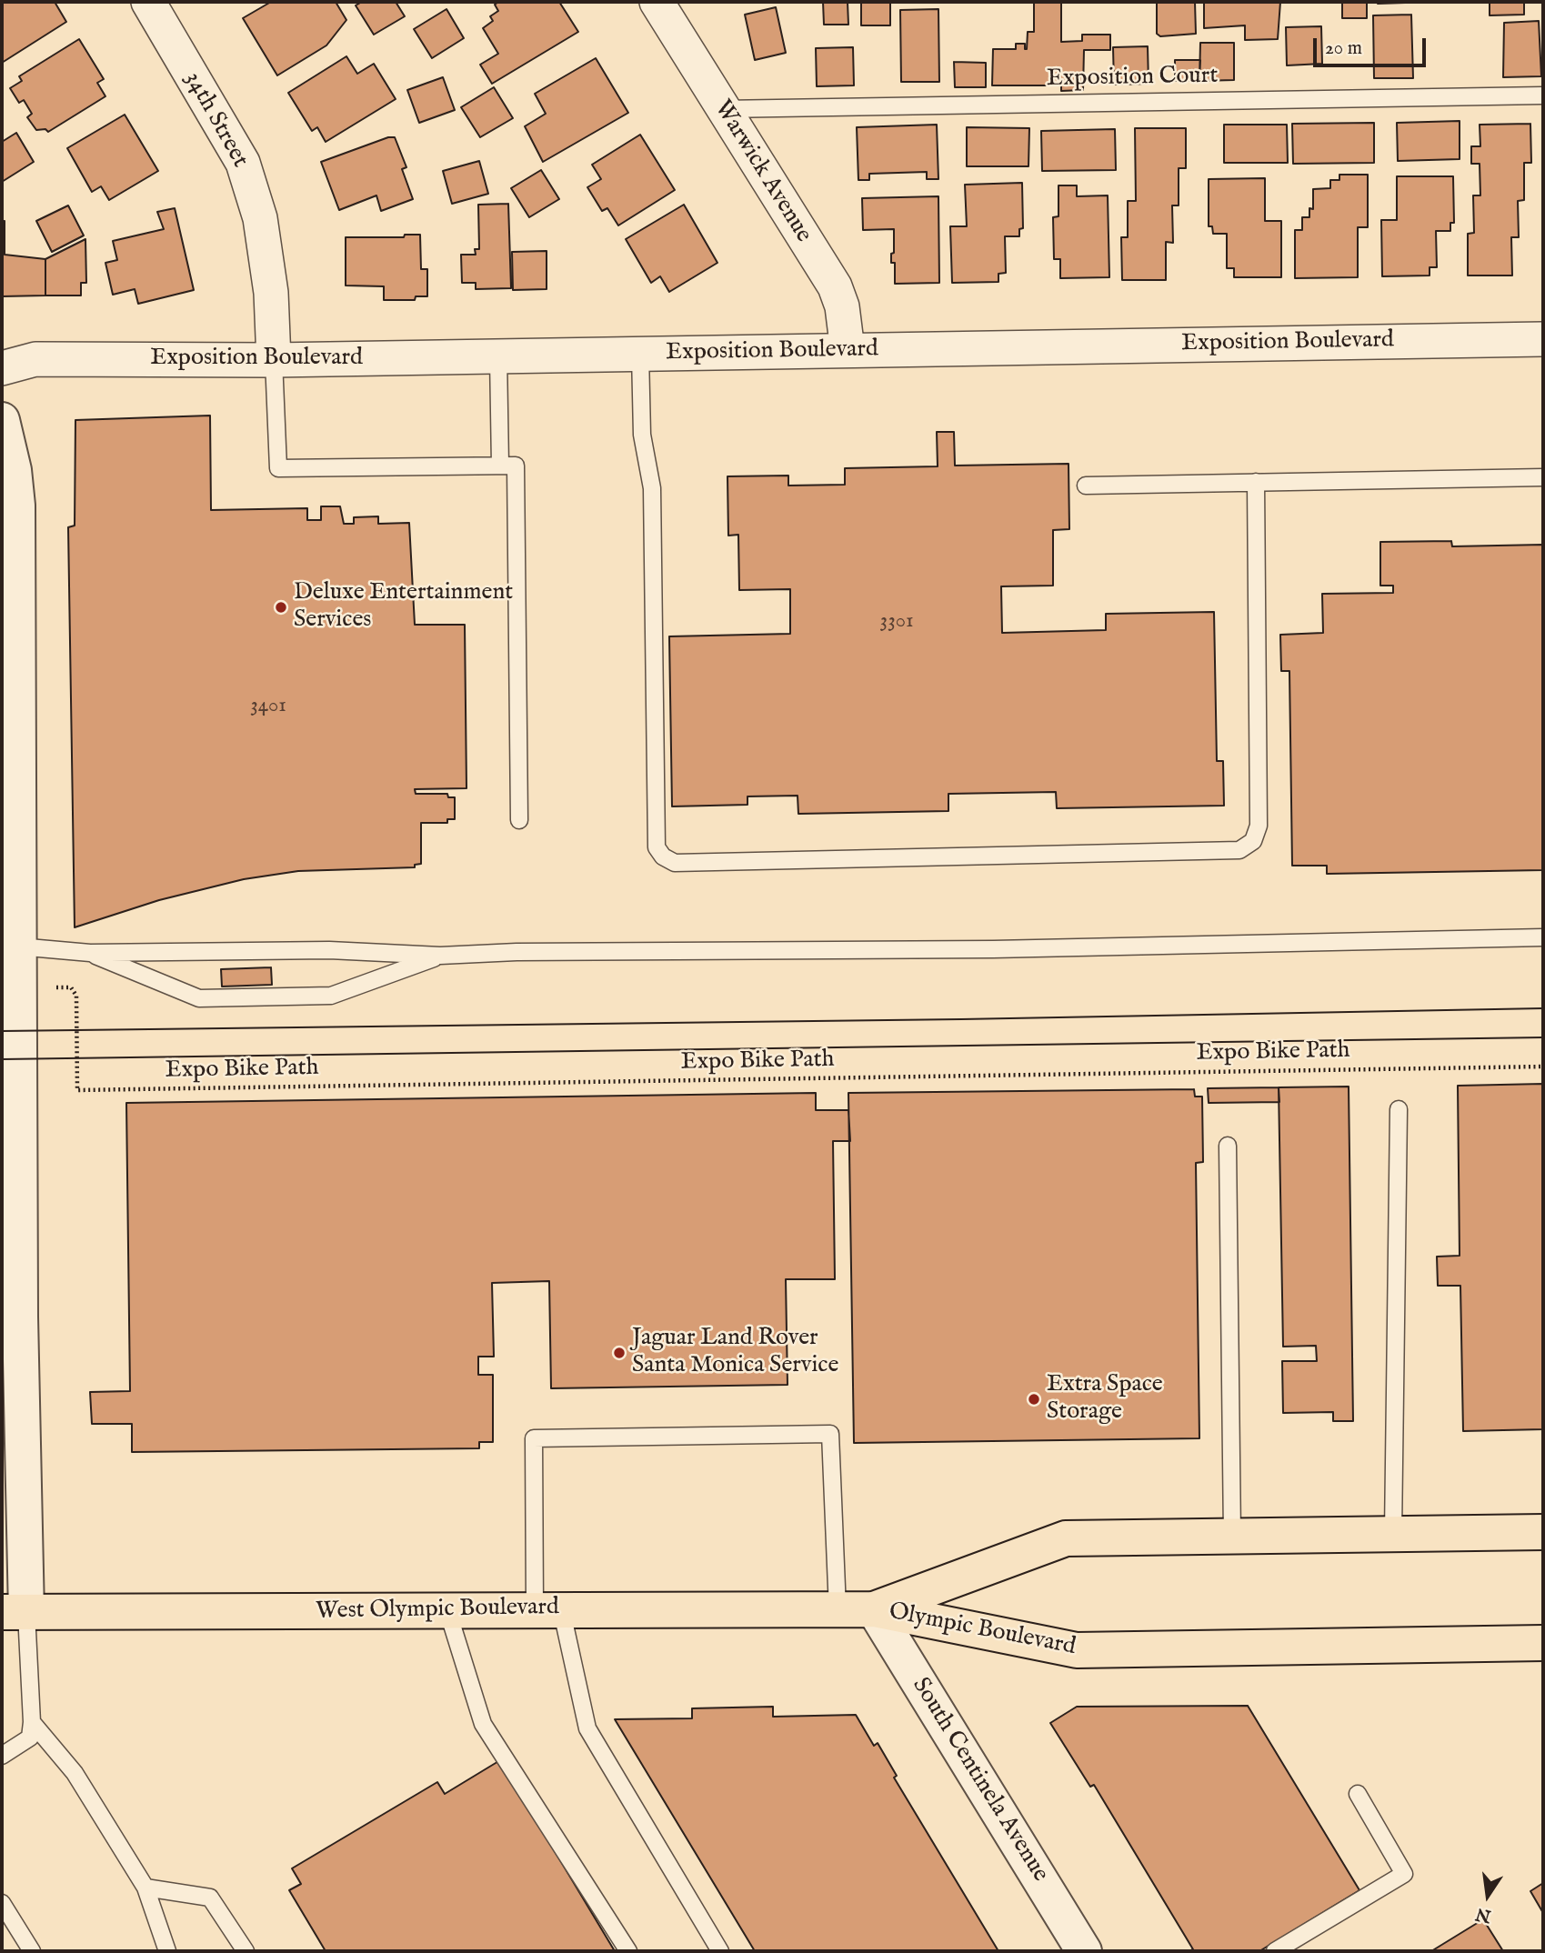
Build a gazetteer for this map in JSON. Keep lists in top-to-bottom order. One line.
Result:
{"streets":{"main road":["West Olympic Boulevard","Olympic Boulevard"],"street":["34th Street","Warwick Avenue","Exposition Boulevard","South Centinela Avenue"],"lane":["Exposition Court"],"path":["Expo Bike Path"]},"crossings":[["Exposition Court","Warwick Avenue"],["34th Street","Exposition Boulevard"],["Warwick Avenue","Exposition Boulevard"],["West Olympic Boulevard","Olympic Boulevard"],["West Olympic Boulevard","South Centinela Avenue"],["Olympic Boulevard","South Centinela Avenue"]],"places":["Deluxe Entertainment Services","Jaguar Land Rover Santa Monica Service","Extra Space Storage"],"house_numbers":["3301","3401"],"scale_bar":"20 m","north":"bottom"}
